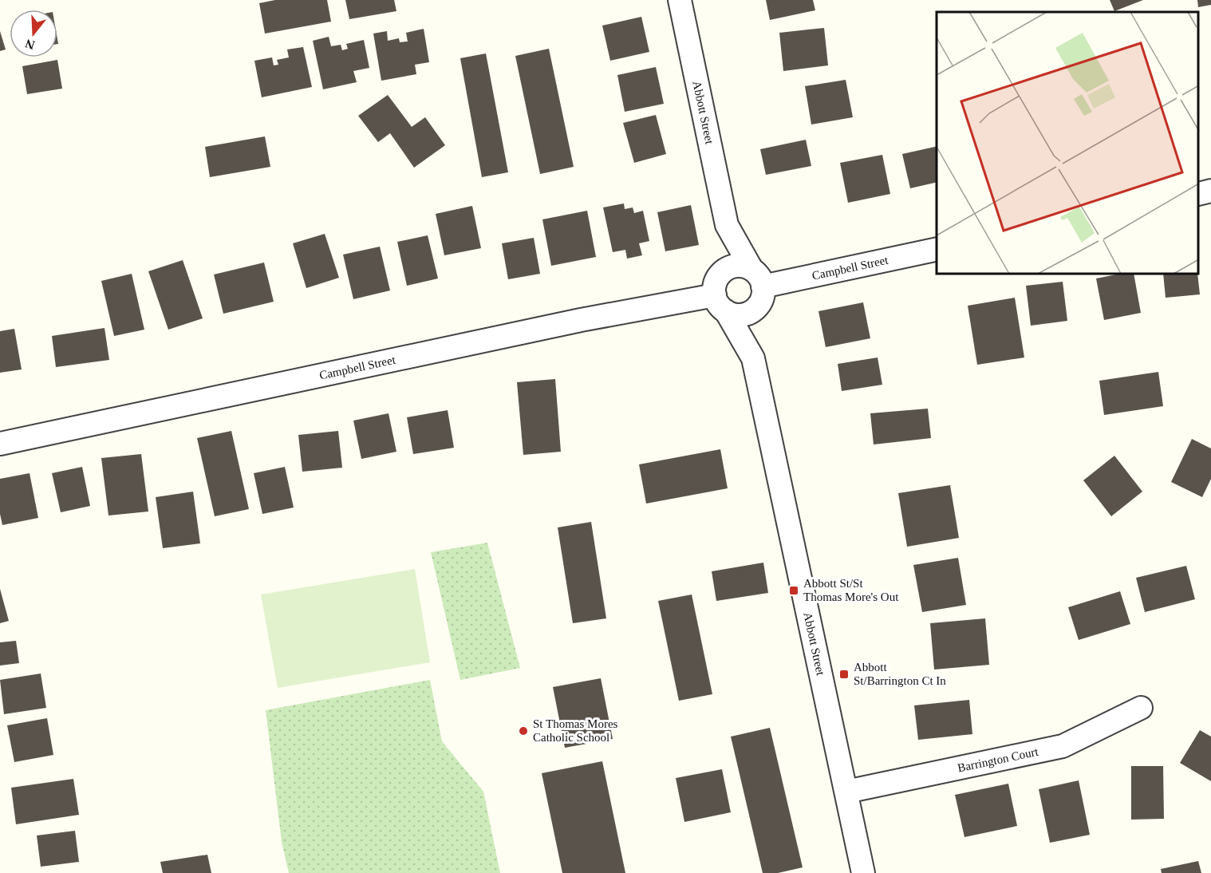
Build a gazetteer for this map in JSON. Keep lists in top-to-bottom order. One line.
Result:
{"streets":{"street":["Abbott Street","Campbell Street","Barrington Court"]},"crossings":[["Abbott Street","Campbell Street"],["Abbott Street","Barrington Court"]],"places":{"transit":["Abbott St/St Thomas More's Out","Abbott St/Barrington Ct In"],"other":["St Thomas Mores Catholic School"]},"north":"bottom"}
